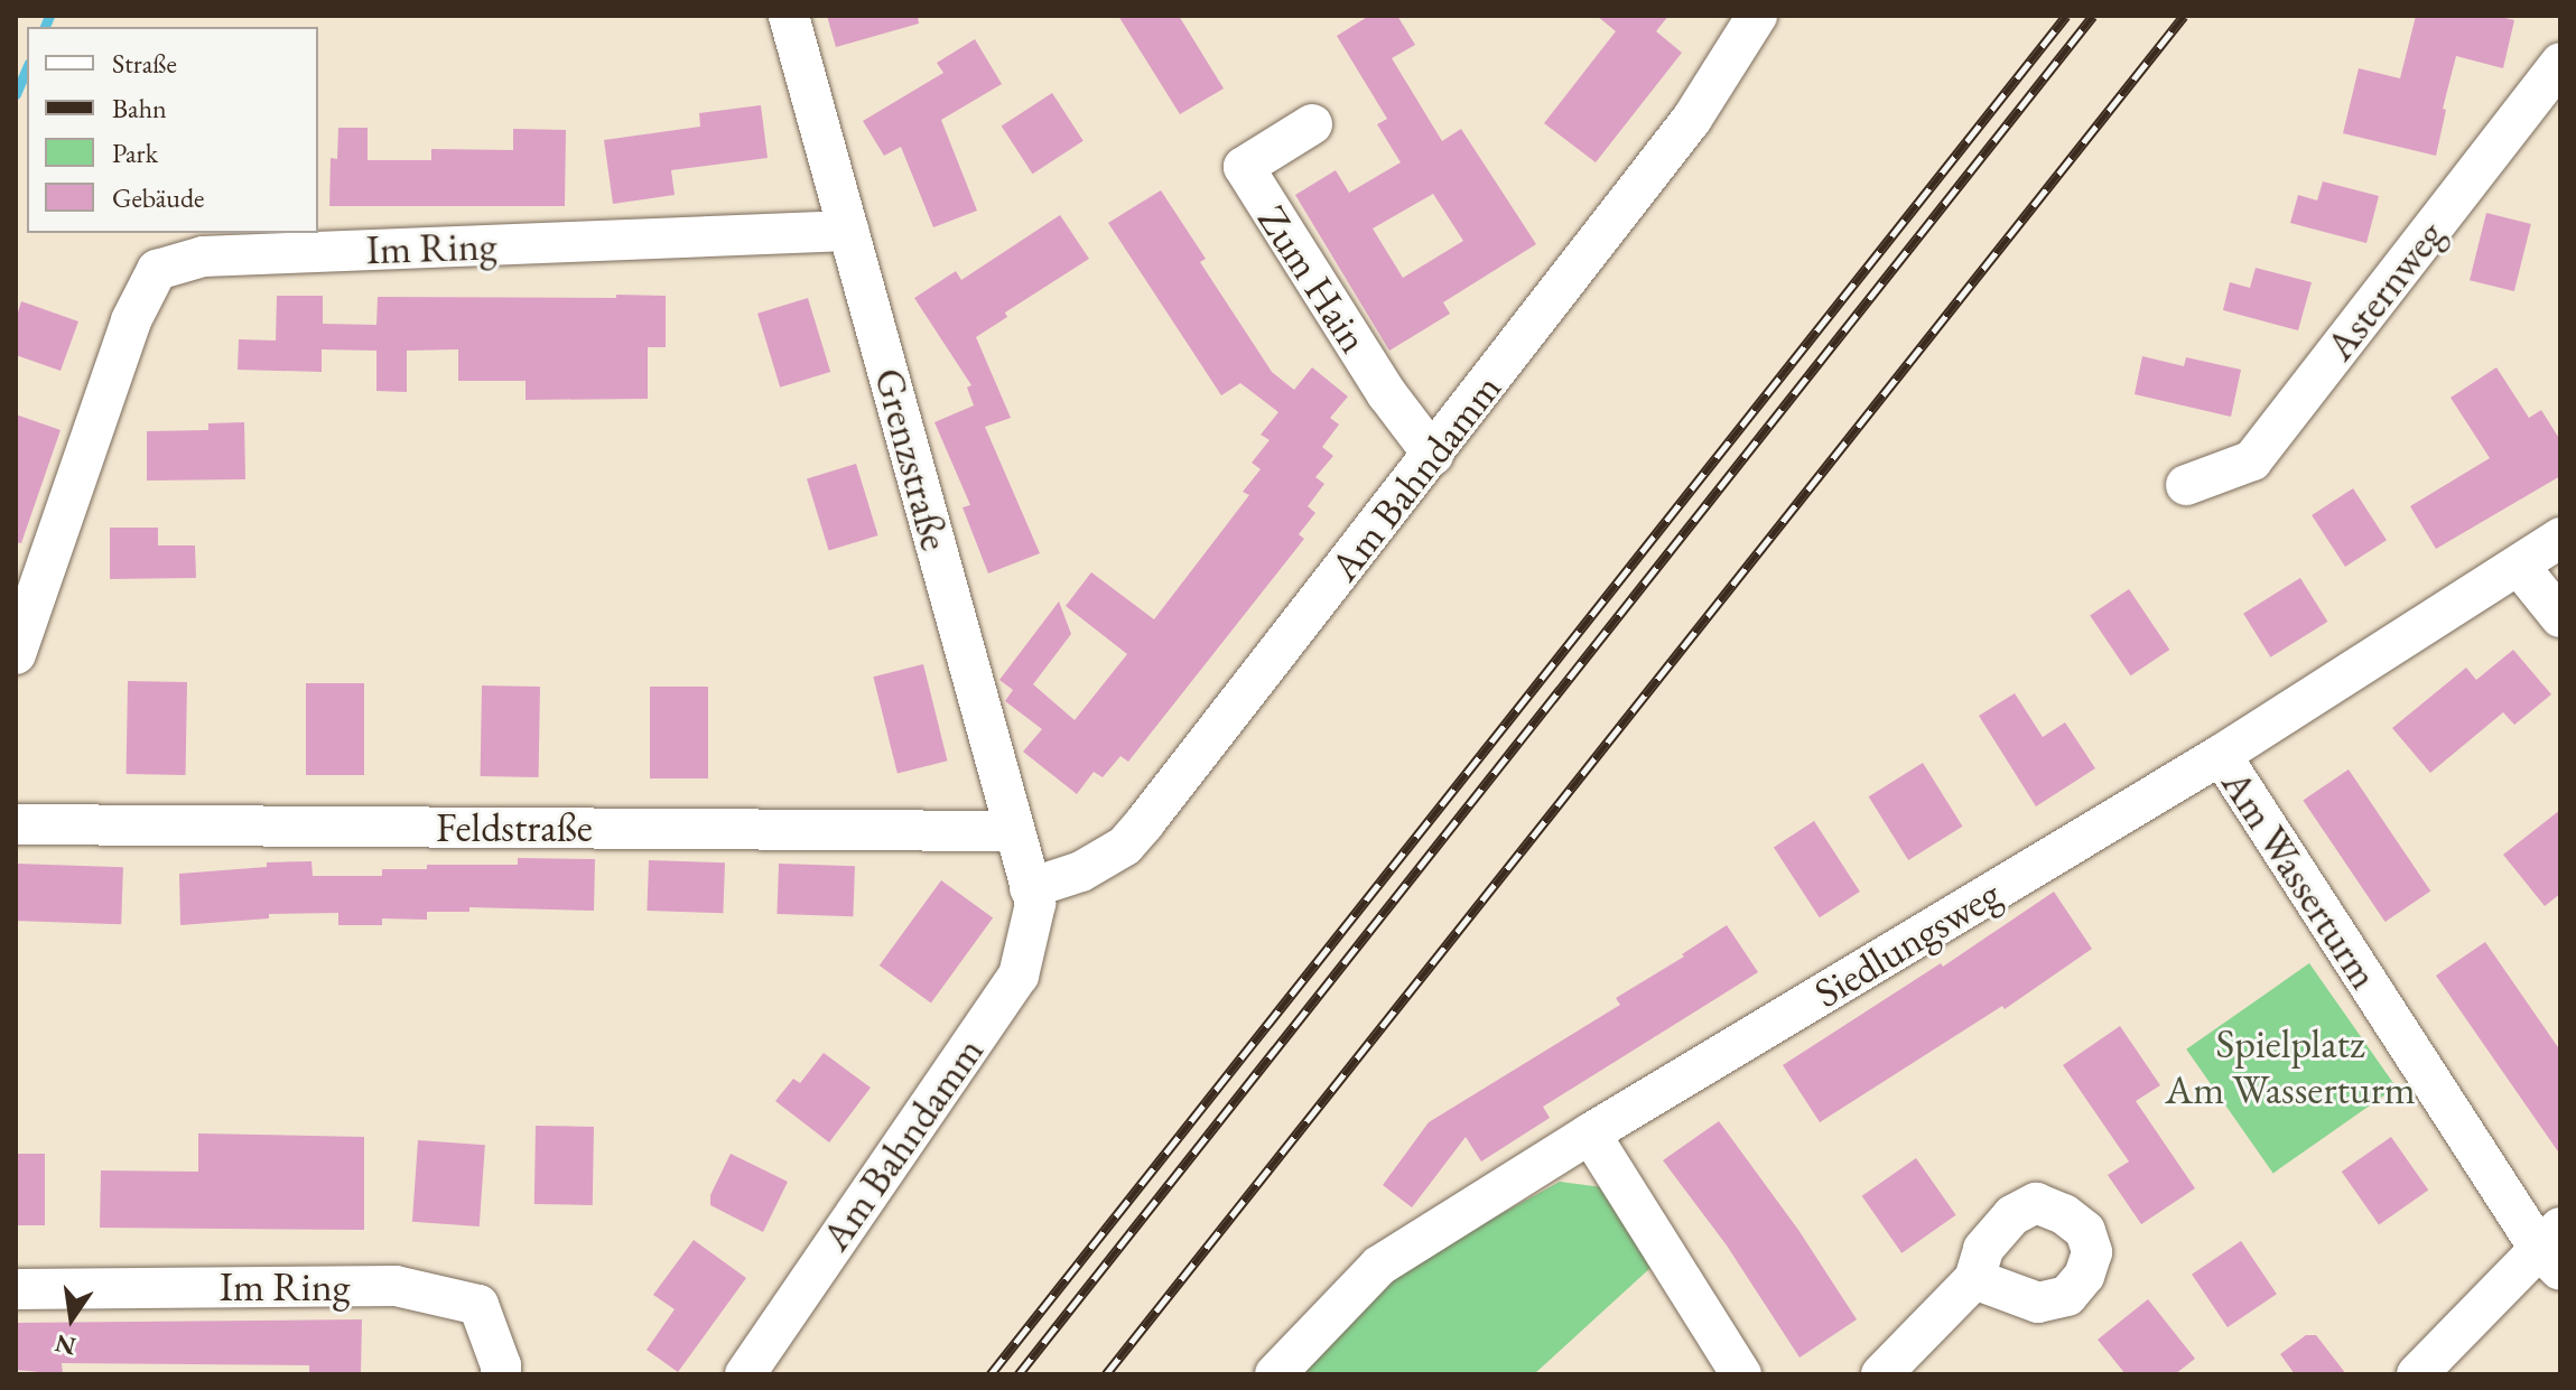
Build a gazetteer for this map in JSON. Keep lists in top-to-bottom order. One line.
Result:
{"streets":{"street":["Im Ring","Zum Hain","Asternweg","Grenzstraße","Am Bahndamm","Feldstraße","Am Wasserturm","Siedlungsweg"]},"crossings":[["Im Ring","Grenzstraße"],["Zum Hain","Am Bahndamm"],["Grenzstraße","Am Bahndamm"],["Grenzstraße","Feldstraße"],["Am Wasserturm","Siedlungsweg"]],"parks":["Spielplatz Am Wasserturm"],"legend":["Straße","Bahn","Park","Gebäude"],"north":"bottom"}
